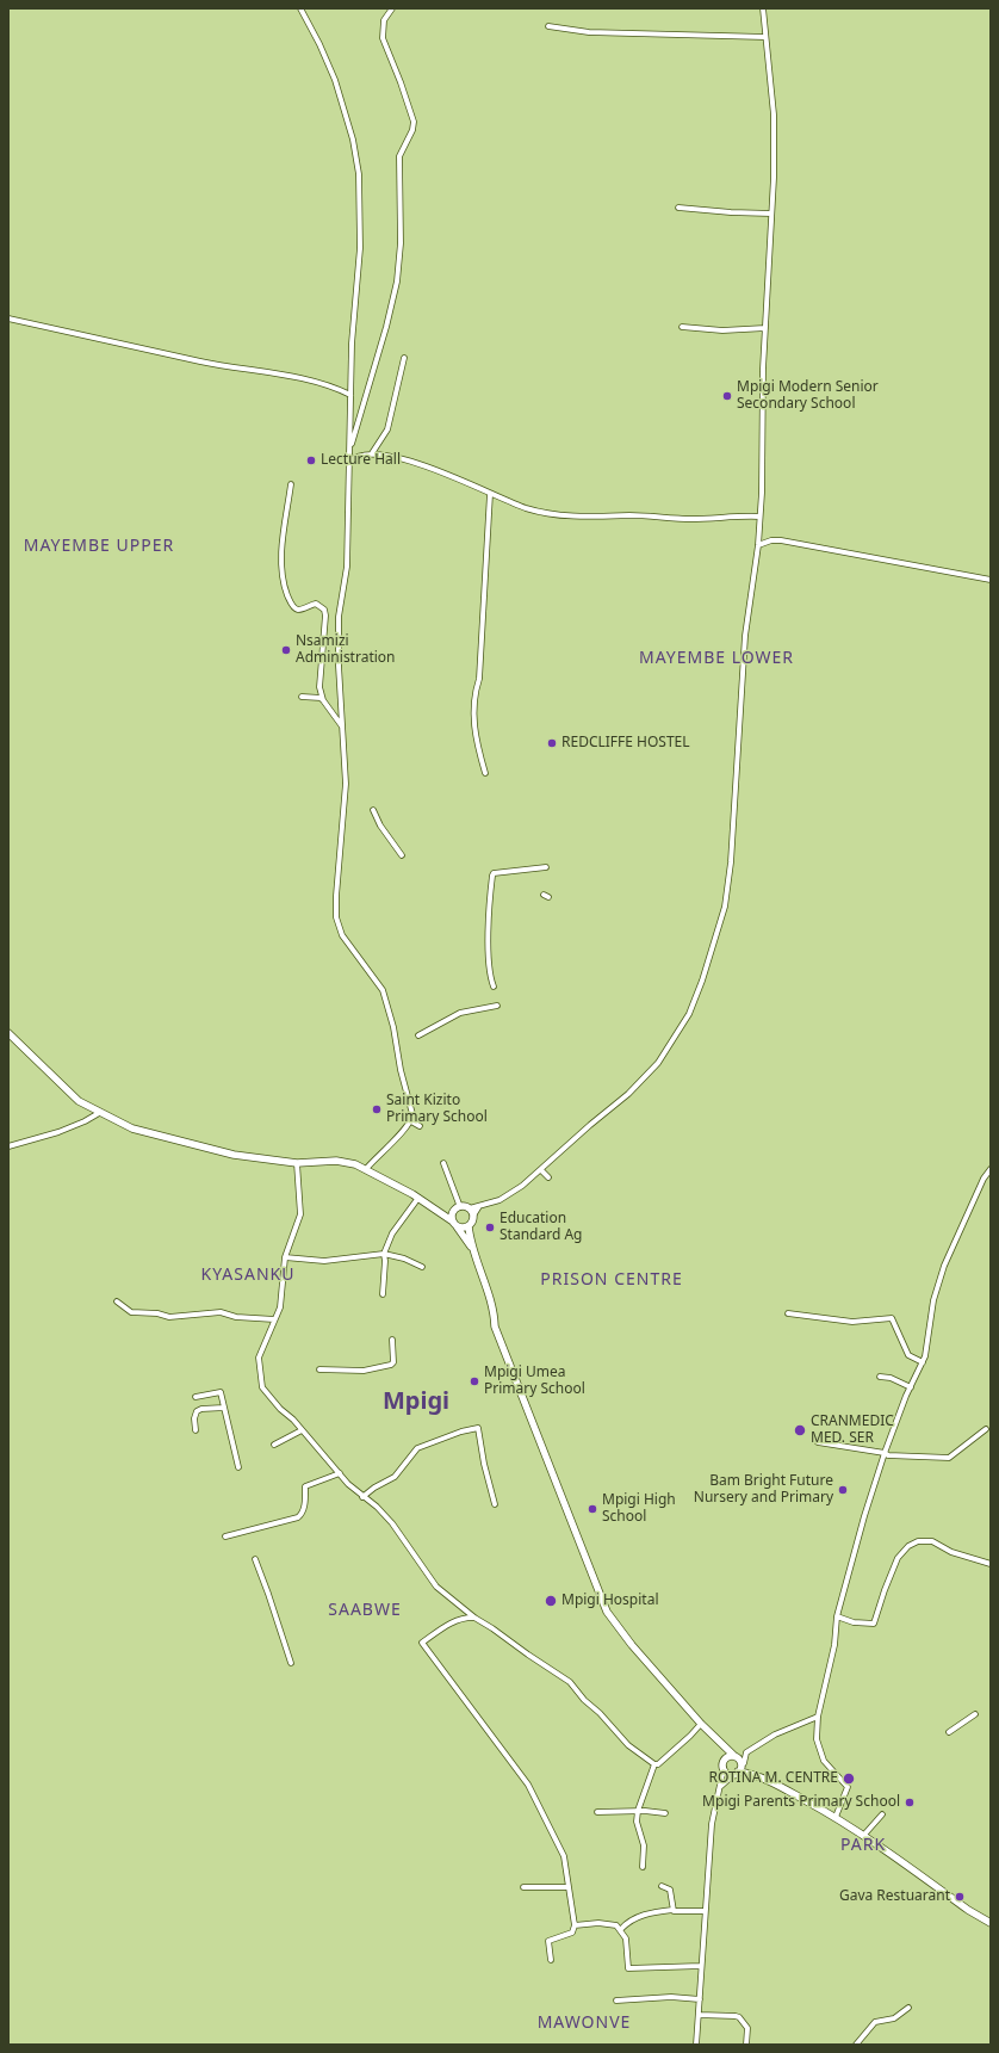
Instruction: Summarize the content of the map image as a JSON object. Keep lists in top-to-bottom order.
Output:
{
  "districts": [
    "MAYEMBE UPPER",
    "MAYEMBE LOWER",
    "KYASANKU",
    "PRISON CENTRE",
    "Mpigi",
    "SAABWE",
    "PARK",
    "MAWONVE"
  ],
  "places": [
    "Mpigi Modern Senior Secondary School",
    "Lecture Hall",
    "Nsamizi Administration",
    "REDCLIFFE HOSTEL",
    "Saint Kizito Primary School",
    "Education Standard Ag",
    "Mpigi Umea Primary School",
    "CRANMEDIC MED. SER",
    "Bam Bright Future Nursery and Primary",
    "Mpigi High School",
    "Mpigi Hospital",
    "ROTINA M. CENTRE",
    "Mpigi Parents Primary School",
    "Gava Restuarant"
  ]
}
